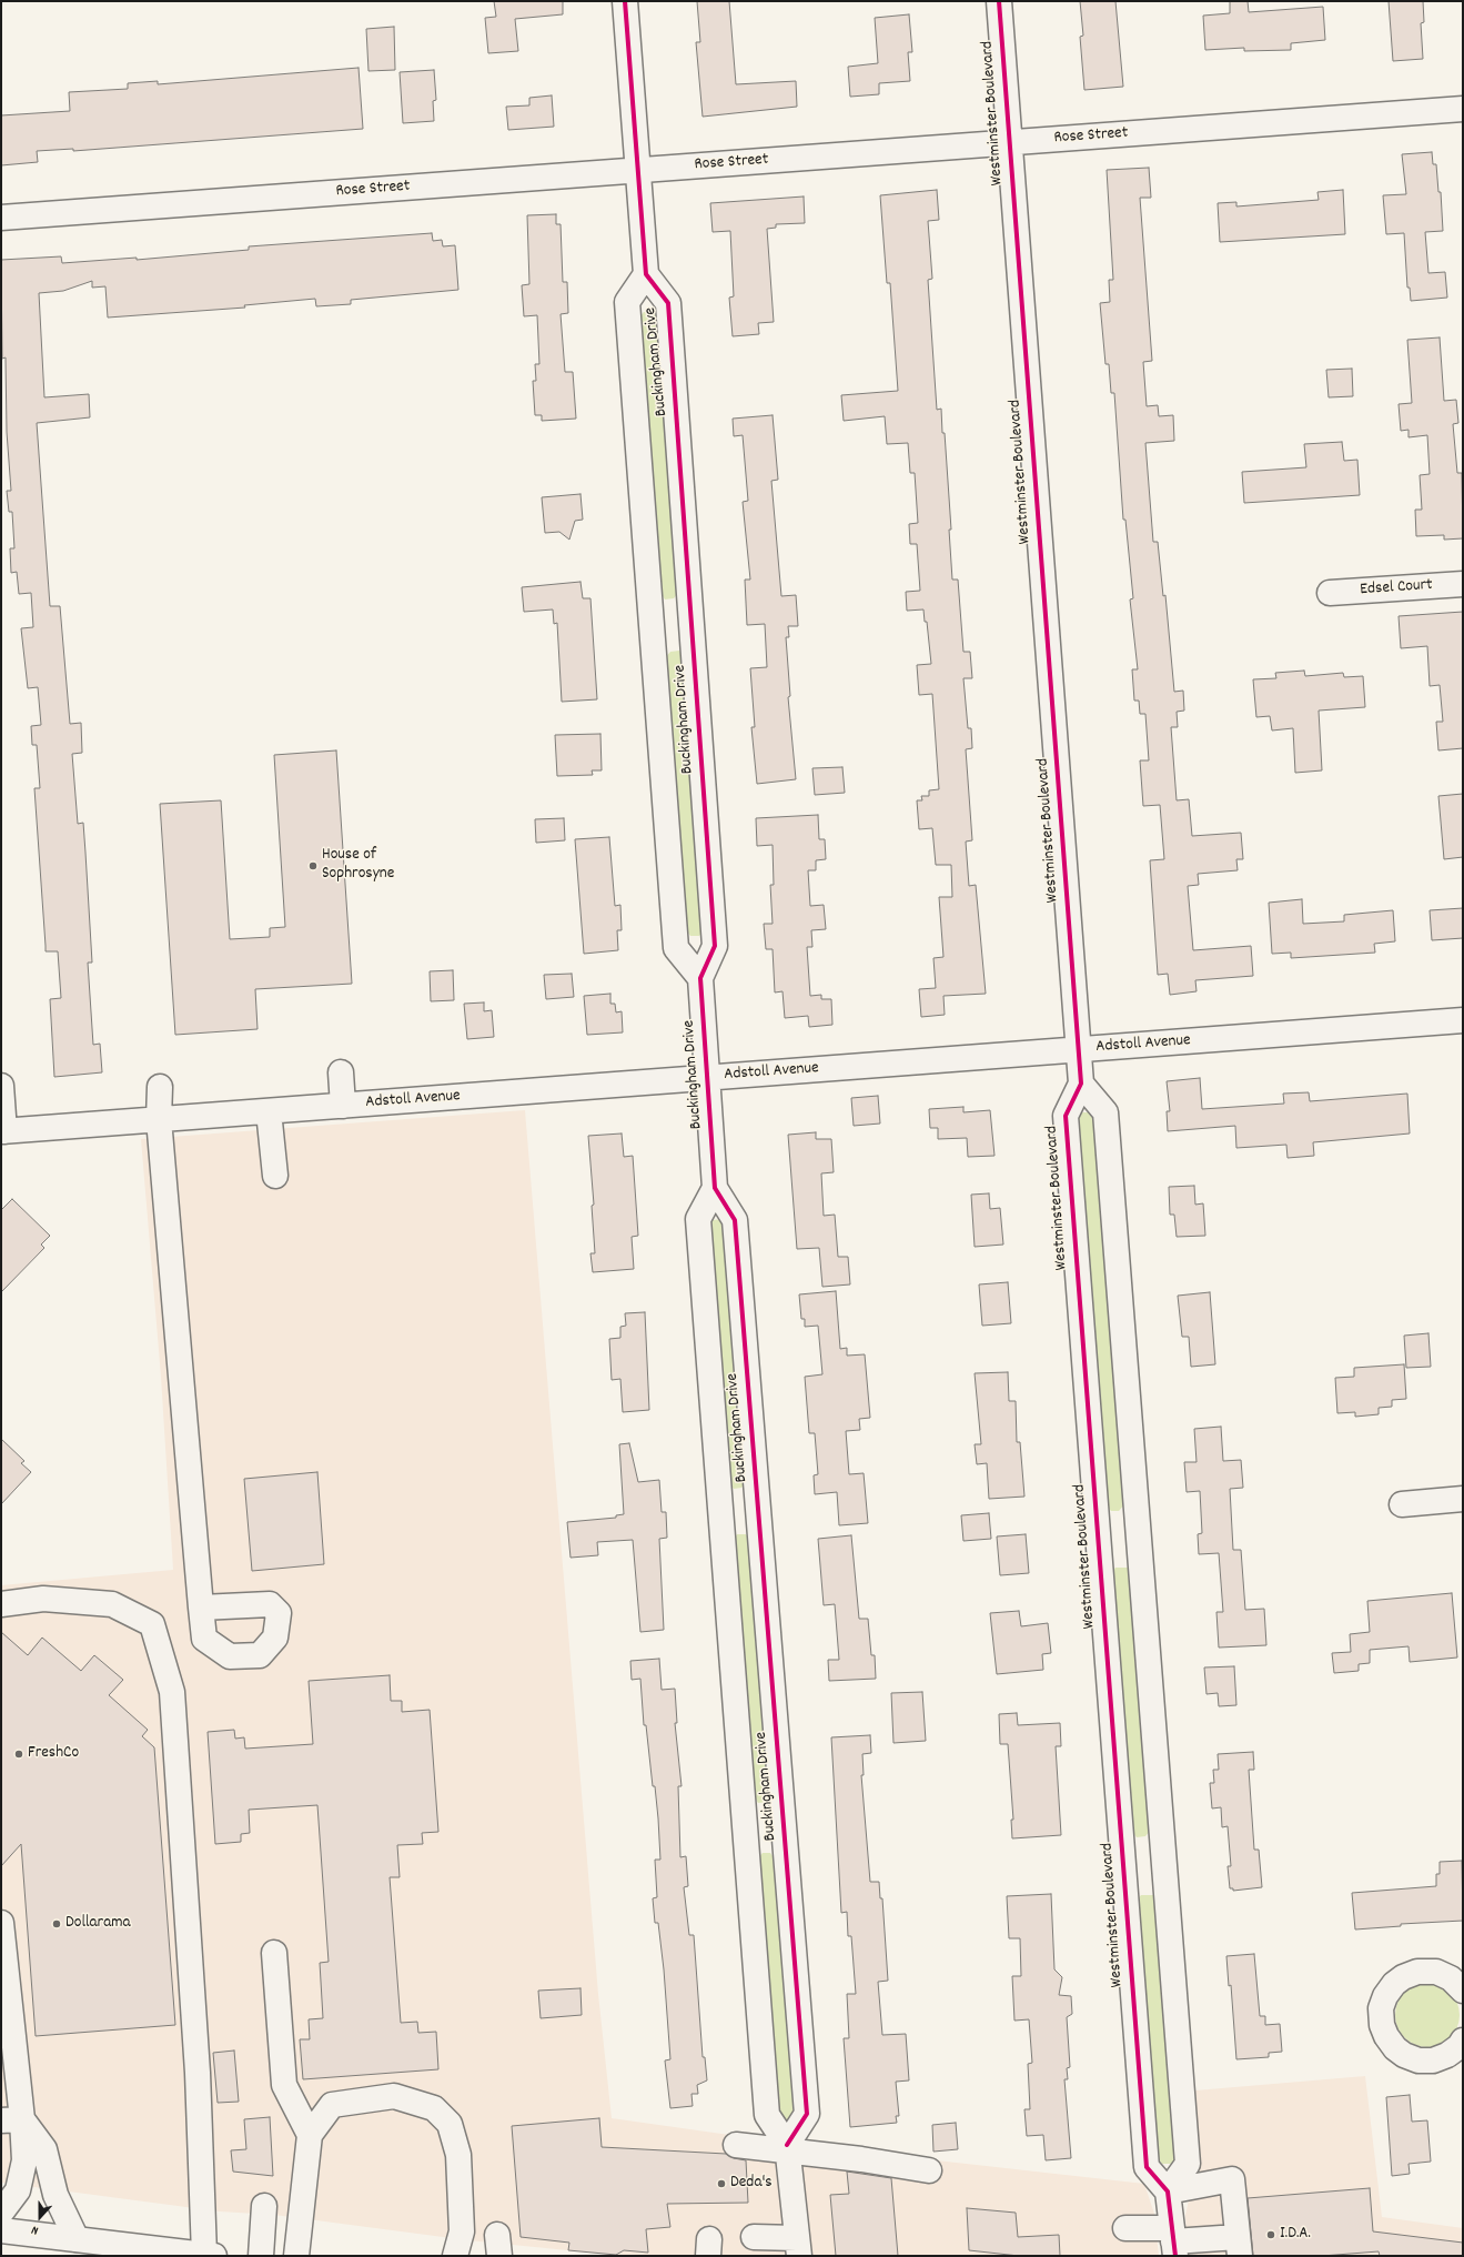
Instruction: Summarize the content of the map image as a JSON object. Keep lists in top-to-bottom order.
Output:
{
  "streets": {
    "street": [
      "Westminster Boulevard",
      "Rose Street",
      "Buckingham Drive",
      "Edsel Court",
      "Adstoll Avenue"
    ]
  },
  "crossings": [
    ["Westminster Boulevard", "Rose Street"],
    ["Westminster Boulevard", "Adstoll Avenue"],
    ["Buckingham Drive", "Adstoll Avenue"]
  ],
  "places": [
    "House of Sophrosyne",
    "FreshCo",
    "Dollarama",
    "Deda's",
    "I.D.A."
  ],
  "north": "bottom"
}
